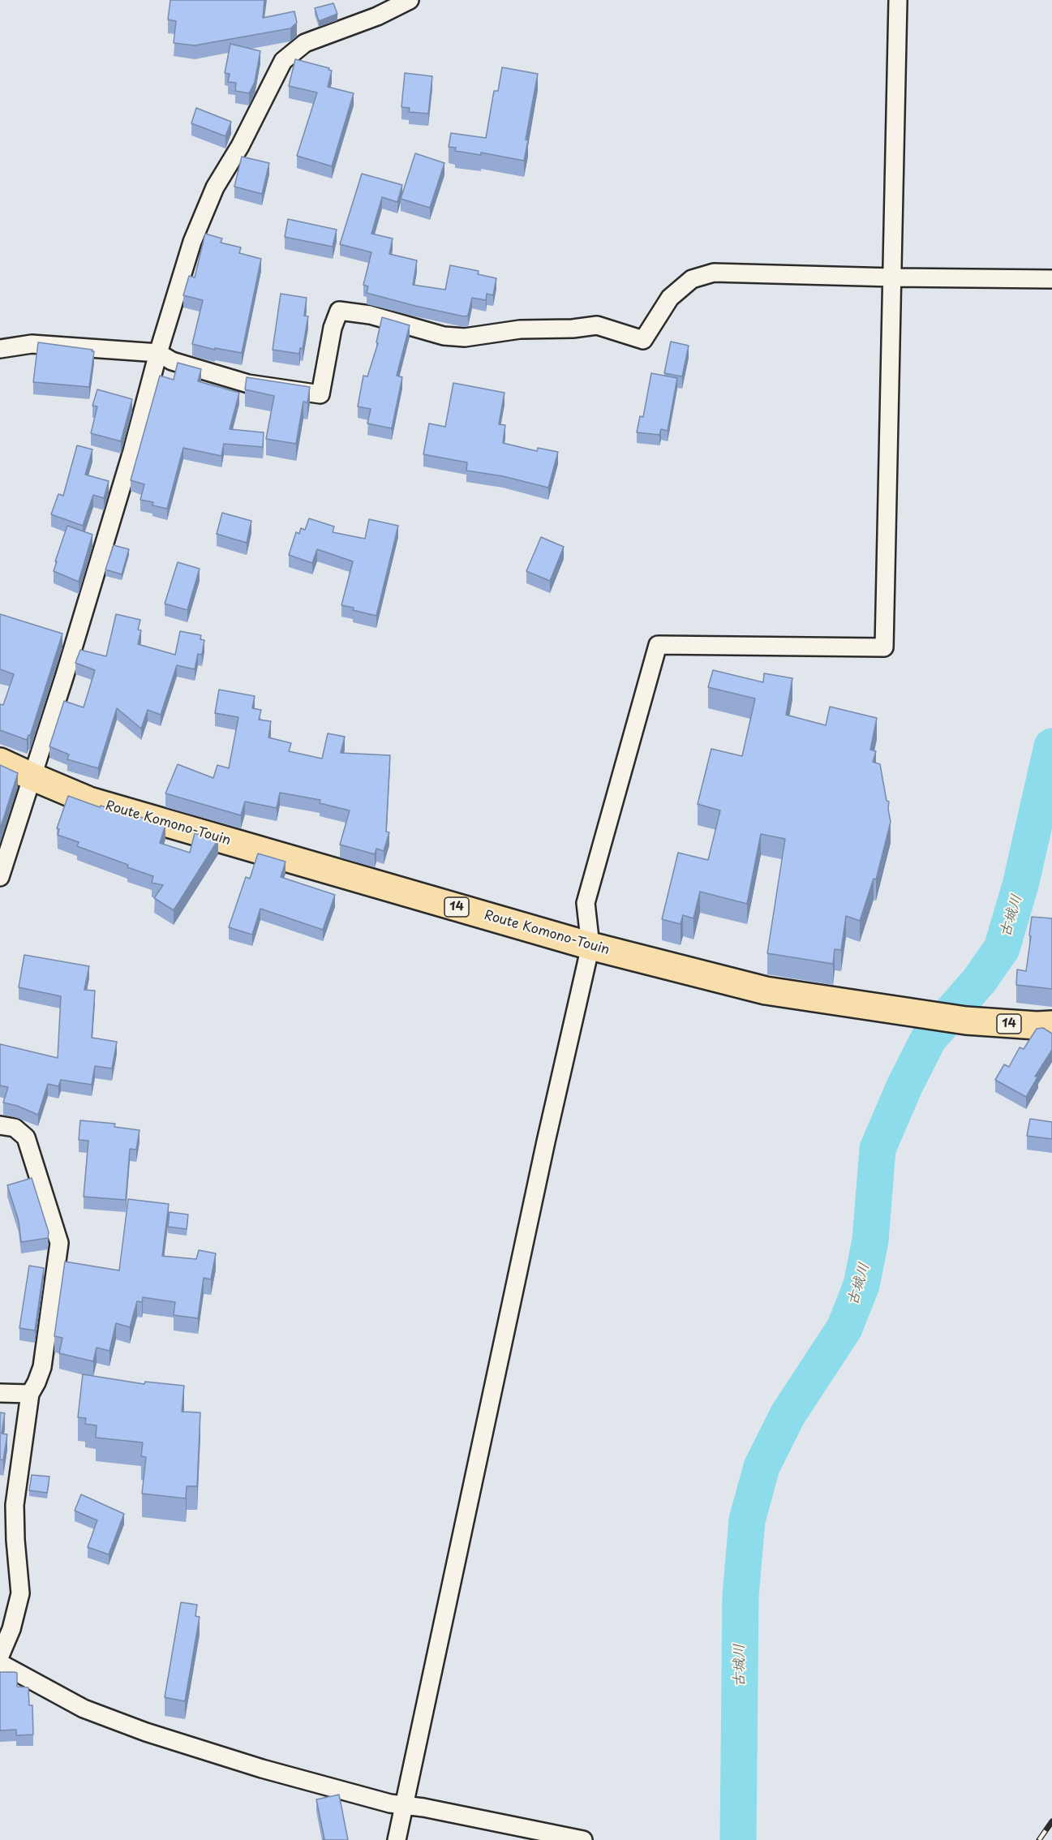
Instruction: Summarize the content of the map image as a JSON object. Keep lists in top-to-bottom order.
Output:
{
  "streets": {
    "main road": ["Route Komono-Touin", "14"]
  },
  "water": ["古城川"]
}
